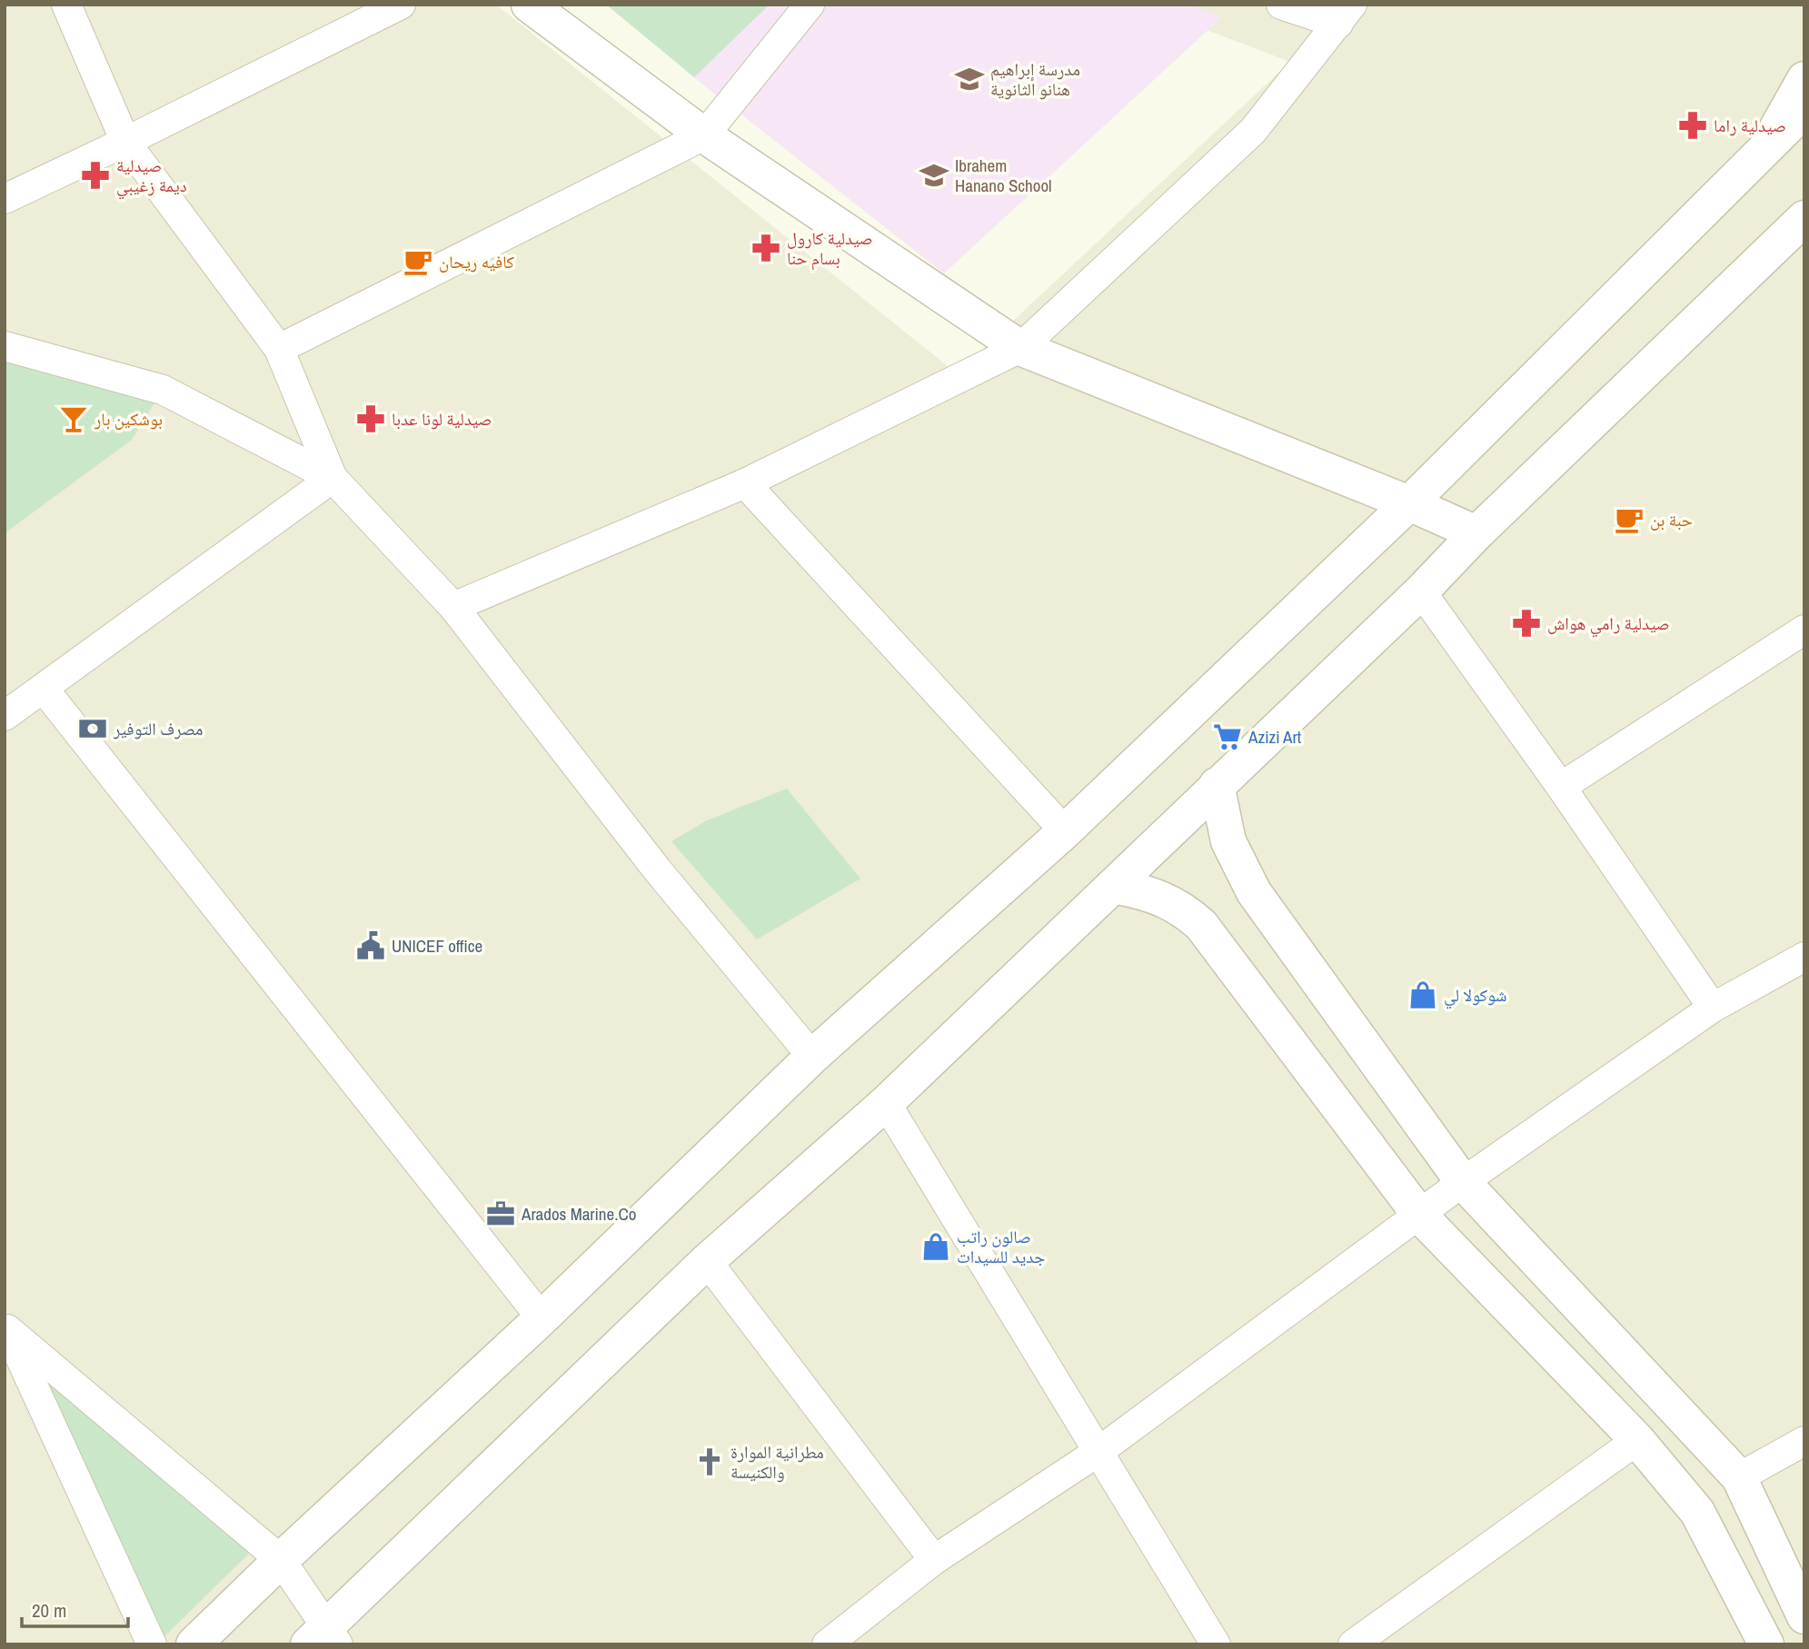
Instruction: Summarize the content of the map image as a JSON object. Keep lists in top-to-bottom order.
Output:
{
  "places": {
    "school or university": ["مدرسة إبراهيم هنانو الثانوية", "Ibrahem Hanano School"],
    "pharmacy": [
      "صيدلية راما",
      "صيدلية ديمة زغيبي",
      "صيدلية كارول بسام حنا",
      "صيدلية لونا عدبا",
      "صيدلية رامي هواش"
    ],
    "cafe": ["كافيه ريحان", "حبة بن"],
    "bar": ["بوشكين بار"],
    "bank": ["مصرف التوفير"],
    "supermarket": ["Azizi Art"],
    "public building": ["UNICEF office"],
    "shop": ["شوكولا لي", "صالون راتب جديد للسيدات"],
    "office": ["Arados Marine.Co"],
    "church": ["مطرانية الموارة والكنيسة"]
  },
  "scale_bar": "20 m"
}
